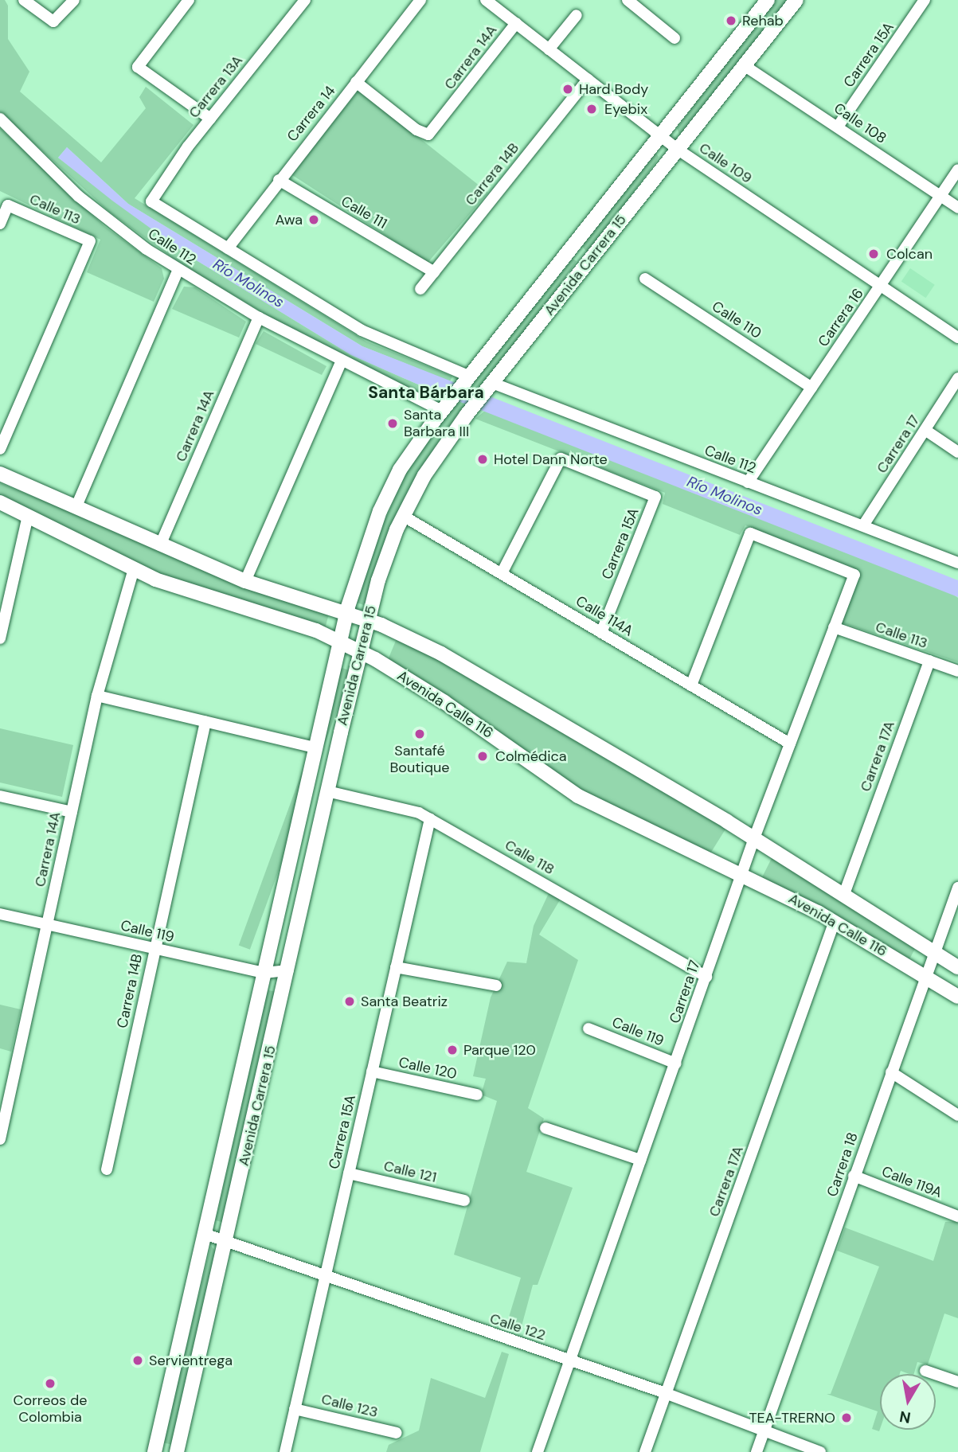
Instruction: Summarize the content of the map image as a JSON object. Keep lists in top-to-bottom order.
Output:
{
  "streets": {
    "main road": ["Avenida Carrera 15", "Avenida Calle 116"],
    "street": [
      "Carrera 15A",
      "Carrera 14A",
      "Carrera 13A",
      "Carrera 14",
      "Calle 108",
      "Calle 109",
      "Carrera 14B",
      "Calle 113",
      "Calle 111",
      "Calle 112",
      "Carrera 16",
      "Calle 110",
      "Carrera 17",
      "Calle 114A",
      "Carrera 17A",
      "Calle 118",
      "Calle 119",
      "Calle 120",
      "Carrera 18",
      "Calle 121",
      "Calle 119A",
      "Calle 122",
      "Calle 123"
    ]
  },
  "crossings": [
    ["Carrera 15A", "Calle 108"],
    ["Carrera 15A", "Calle 114A"],
    ["Carrera 15A", "Calle 118"],
    ["Carrera 15A", "Calle 120"],
    ["Carrera 15A", "Calle 121"],
    ["Carrera 15A", "Calle 122"],
    ["Carrera 15A", "Calle 123"],
    ["Carrera 14A", "Carrera 14"],
    ["Carrera 14A", "Calle 109"],
    ["Carrera 14A", "Calle 112"],
    ["Carrera 14A", "Avenida Calle 116"],
    ["Carrera 14A", "Calle 119"],
    ["Carrera 13A", "Calle 112"],
    ["Carrera 14", "Calle 111"],
    ["Carrera 14", "Calle 112"],
    ["Calle 108", "Avenida Carrera 15"],
    ["Calle 108", "Carrera 16"],
    ["Calle 109", "Carrera 14B"],
    ["Calle 109", "Avenida Carrera 15"],
    ["Calle 109", "Carrera 16"],
    ["Carrera 14B", "Calle 111"],
    ["Carrera 14B", "Calle 119"],
    ["Calle 113", "Carrera 17"],
    ["Calle 113", "Carrera 17A"],
    ["Calle 112", "Avenida Carrera 15"],
    ["Calle 112", "Carrera 16"],
    ["Calle 112", "Carrera 17"],
    ["Avenida Carrera 15", "Calle 114A"],
    ["Avenida Carrera 15", "Avenida Calle 116"],
    ["Avenida Carrera 15", "Calle 118"],
    ["Avenida Carrera 15", "Calle 119"],
    ["Avenida Carrera 15", "Calle 122"],
    ["Carrera 16", "Calle 110"],
    ["Carrera 17", "Calle 114A"],
    ["Carrera 17", "Avenida Calle 116"],
    ["Carrera 17", "Calle 118"],
    ["Carrera 17", "Calle 119"],
    ["Carrera 17", "Calle 122"],
    ["Avenida Calle 116", "Carrera 17A"],
    ["Avenida Calle 116", "Carrera 18"],
    ["Carrera 17A", "Calle 122"],
    ["Carrera 18", "Calle 119A"],
    ["Carrera 18", "Calle 122"]
  ],
  "districts": ["Santa Bárbara"],
  "water": ["Río Molinos"],
  "places": [
    "Rehab",
    "Hard Body",
    "Eyebix",
    "Awa",
    "Colcan",
    "Santa Barbara III",
    "Hotel Dann Norte",
    "Santafé Boutique",
    "Colmédica",
    "Santa Beatriz",
    "Parque 120",
    "Servientrega",
    "Correos de Colombia",
    "TEA-TRERNO"
  ],
  "north": "bottom"
}
